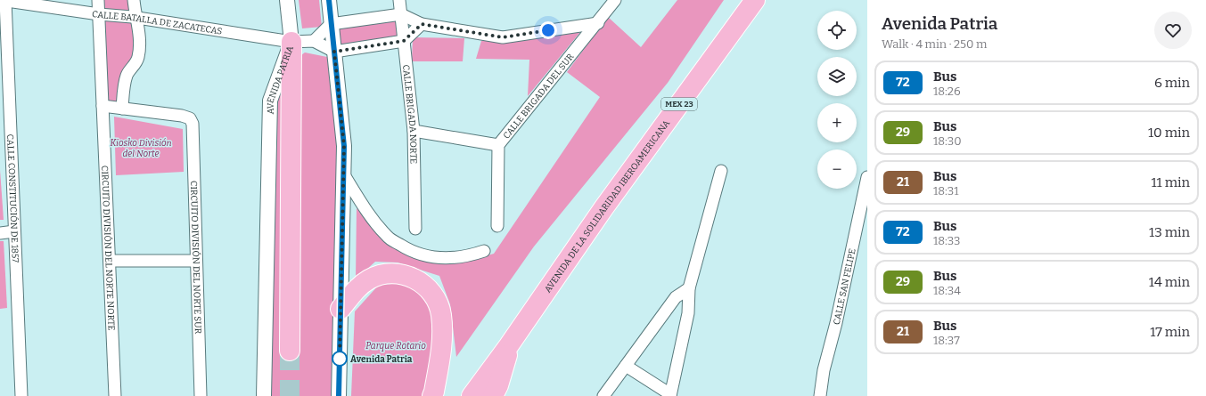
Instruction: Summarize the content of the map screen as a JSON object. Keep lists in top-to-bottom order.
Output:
{
  "streets": {
    "highway": ["MEX 23", "AVENIDA DE LA SOLIDARIDAD IBEROAMERICANA"],
    "street": [
      "CALLE BATALLA DE ZACATECAS",
      "AVENIDA PATRIA",
      "CALLE BRIGADA DEL SUR",
      "CALLE BRIGADA NORTE",
      "CALLE CONSTITUCIÓN DE 1857",
      "CIRCUITO DIVISIÓN DEL NORTE NORTE",
      "CIRCUITO DIVISIÓN DEL NORTE SUR",
      "CALLE SAN FELIPE"
    ]
  },
  "crossings": [
    ["CALLE BATALLA DE ZACATECAS", "AVENIDA PATRIA"],
    ["CALLE BATALLA DE ZACATECAS", "CALLE CONSTITUCIÓN DE 1857"],
    ["CALLE BATALLA DE ZACATECAS", "CIRCUITO DIVISIÓN DEL NORTE NORTE"]
  ],
  "parks": ["Kiosko División del Norte", "Parque Rotario"],
  "places": ["Avenida Patria"],
  "lines": ["bus line 72"],
  "page": {
    "heading": ["Avenida Patria", "Walk · 4 min · 250 m"],
    "map_buttons": ["+", "−"],
    "list": [
      {
        "mark": "72",
        "name": "Bus",
        "note": "18:26",
        "value": "6 min"
      },
      {
        "mark": "29",
        "name": "Bus",
        "note": "18:30",
        "value": "10 min"
      },
      {
        "mark": "21",
        "name": "Bus",
        "note": "18:31",
        "value": "11 min"
      },
      {
        "mark": "72",
        "name": "Bus",
        "note": "18:33",
        "value": "13 min"
      },
      {
        "mark": "29",
        "name": "Bus",
        "note": "18:34",
        "value": "14 min"
      },
      {
        "mark": "21",
        "name": "Bus",
        "note": "18:37",
        "value": "17 min"
      }
    ]
  }
}
